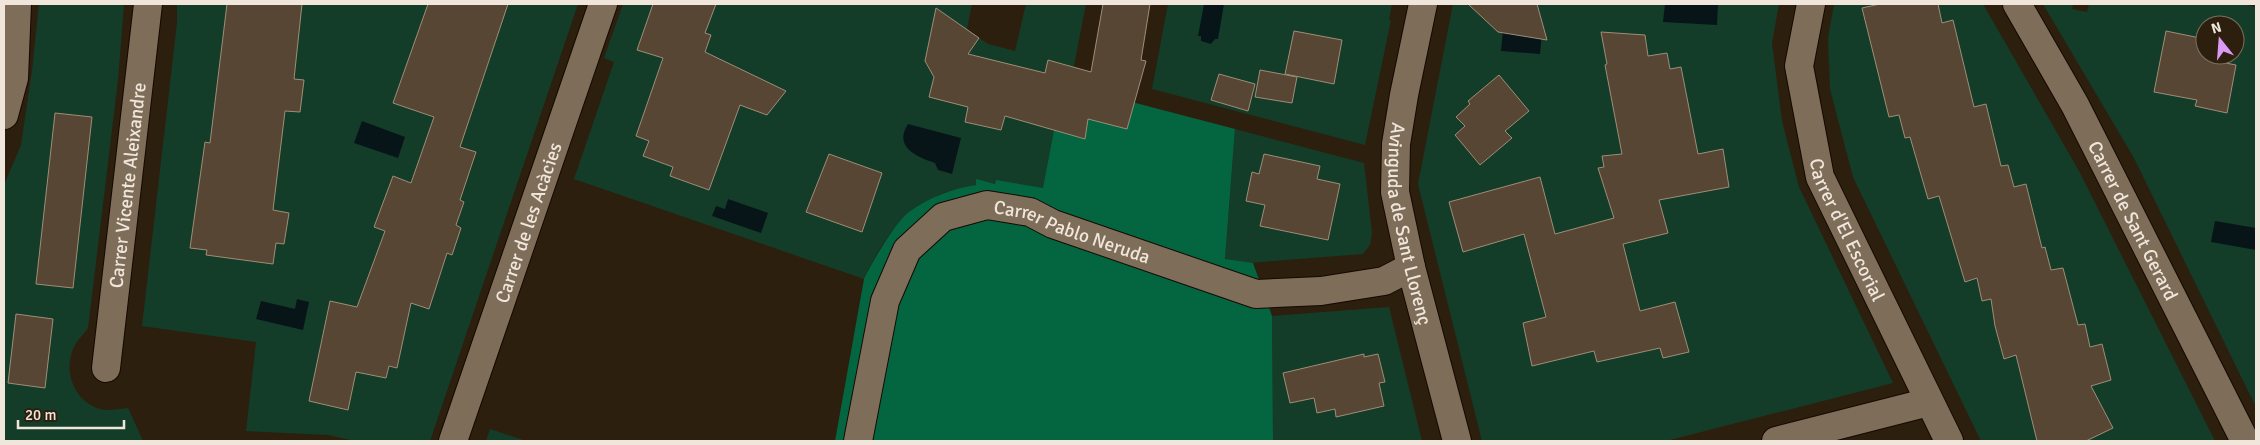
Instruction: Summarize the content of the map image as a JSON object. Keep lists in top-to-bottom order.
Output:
{
  "streets": {
    "street": [
      "Carrer Vicente Aleixandre",
      "Carrer de Sant Gerard",
      "Carrer de les Acàcies",
      "Avinguda de Sant Llorenç",
      "Carrer d'El Escorial",
      "Carrer Pablo Neruda"
    ]
  },
  "crossings": [
    ["Avinguda de Sant Llorenç", "Carrer Pablo Neruda"]
  ],
  "scale_bar": "20 m",
  "north": "top"
}
